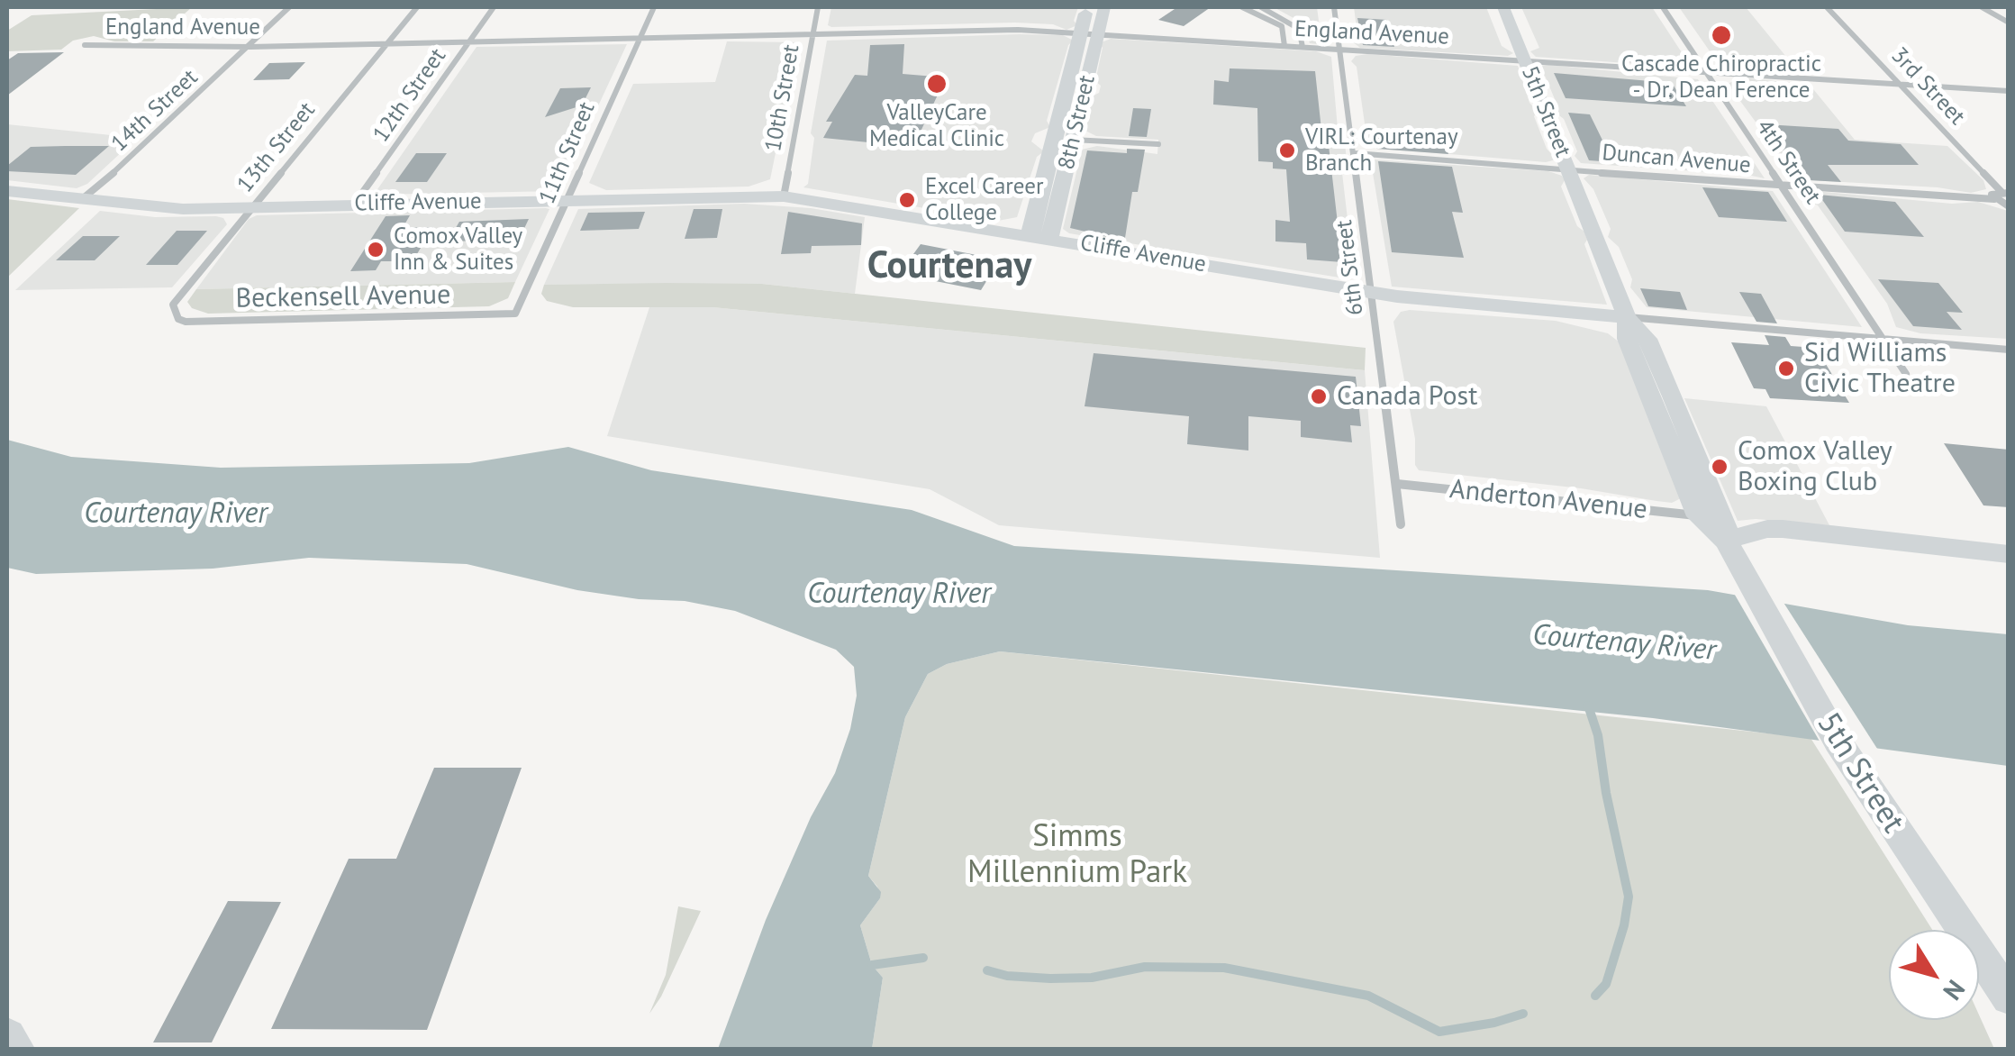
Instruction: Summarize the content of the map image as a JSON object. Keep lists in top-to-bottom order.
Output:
{
  "streets": {
    "main road": ["5th Street", "8th Street", "Cliffe Avenue"],
    "street": [
      "England Avenue",
      "3rd Street",
      "12th Street",
      "10th Street",
      "14th Street",
      "13th Street",
      "11th Street",
      "Duncan Avenue",
      "4th Street",
      "6th Street",
      "Beckensell Avenue",
      "Anderton Avenue"
    ]
  },
  "crossings": [
    ["England Avenue", "3rd Street"],
    ["England Avenue", "12th Street"],
    ["England Avenue", "10th Street"],
    ["England Avenue", "14th Street"],
    ["England Avenue", "5th Street"],
    ["England Avenue", "8th Street"],
    ["England Avenue", "13th Street"],
    ["England Avenue", "11th Street"],
    ["England Avenue", "4th Street"],
    ["England Avenue", "6th Street"],
    ["12th Street", "Cliffe Avenue"],
    ["10th Street", "Cliffe Avenue"],
    ["14th Street", "Cliffe Avenue"],
    ["5th Street", "Duncan Avenue"],
    ["5th Street", "Cliffe Avenue"],
    ["5th Street", "Anderton Avenue"],
    ["8th Street", "Cliffe Avenue"],
    ["13th Street", "Cliffe Avenue"],
    ["13th Street", "Beckensell Avenue"],
    ["11th Street", "Cliffe Avenue"],
    ["11th Street", "Beckensell Avenue"],
    ["Duncan Avenue", "4th Street"],
    ["Duncan Avenue", "6th Street"],
    ["Cliffe Avenue", "6th Street"],
    ["6th Street", "Anderton Avenue"]
  ],
  "districts": ["Courtenay"],
  "water": ["Courtenay River"],
  "parks": ["Simms Millennium Park"],
  "places": [
    "Cascade Chiropractic - Dr. Dean Ference",
    "ValleyCare Medical Clinic",
    "VIRL: Courtenay Branch",
    "Excel Career College",
    "Comox Valley Inn & Suites",
    "Sid Williams Civic Theatre",
    "Canada Post",
    "Comox Valley Boxing Club"
  ],
  "north": "bottom right"
}
